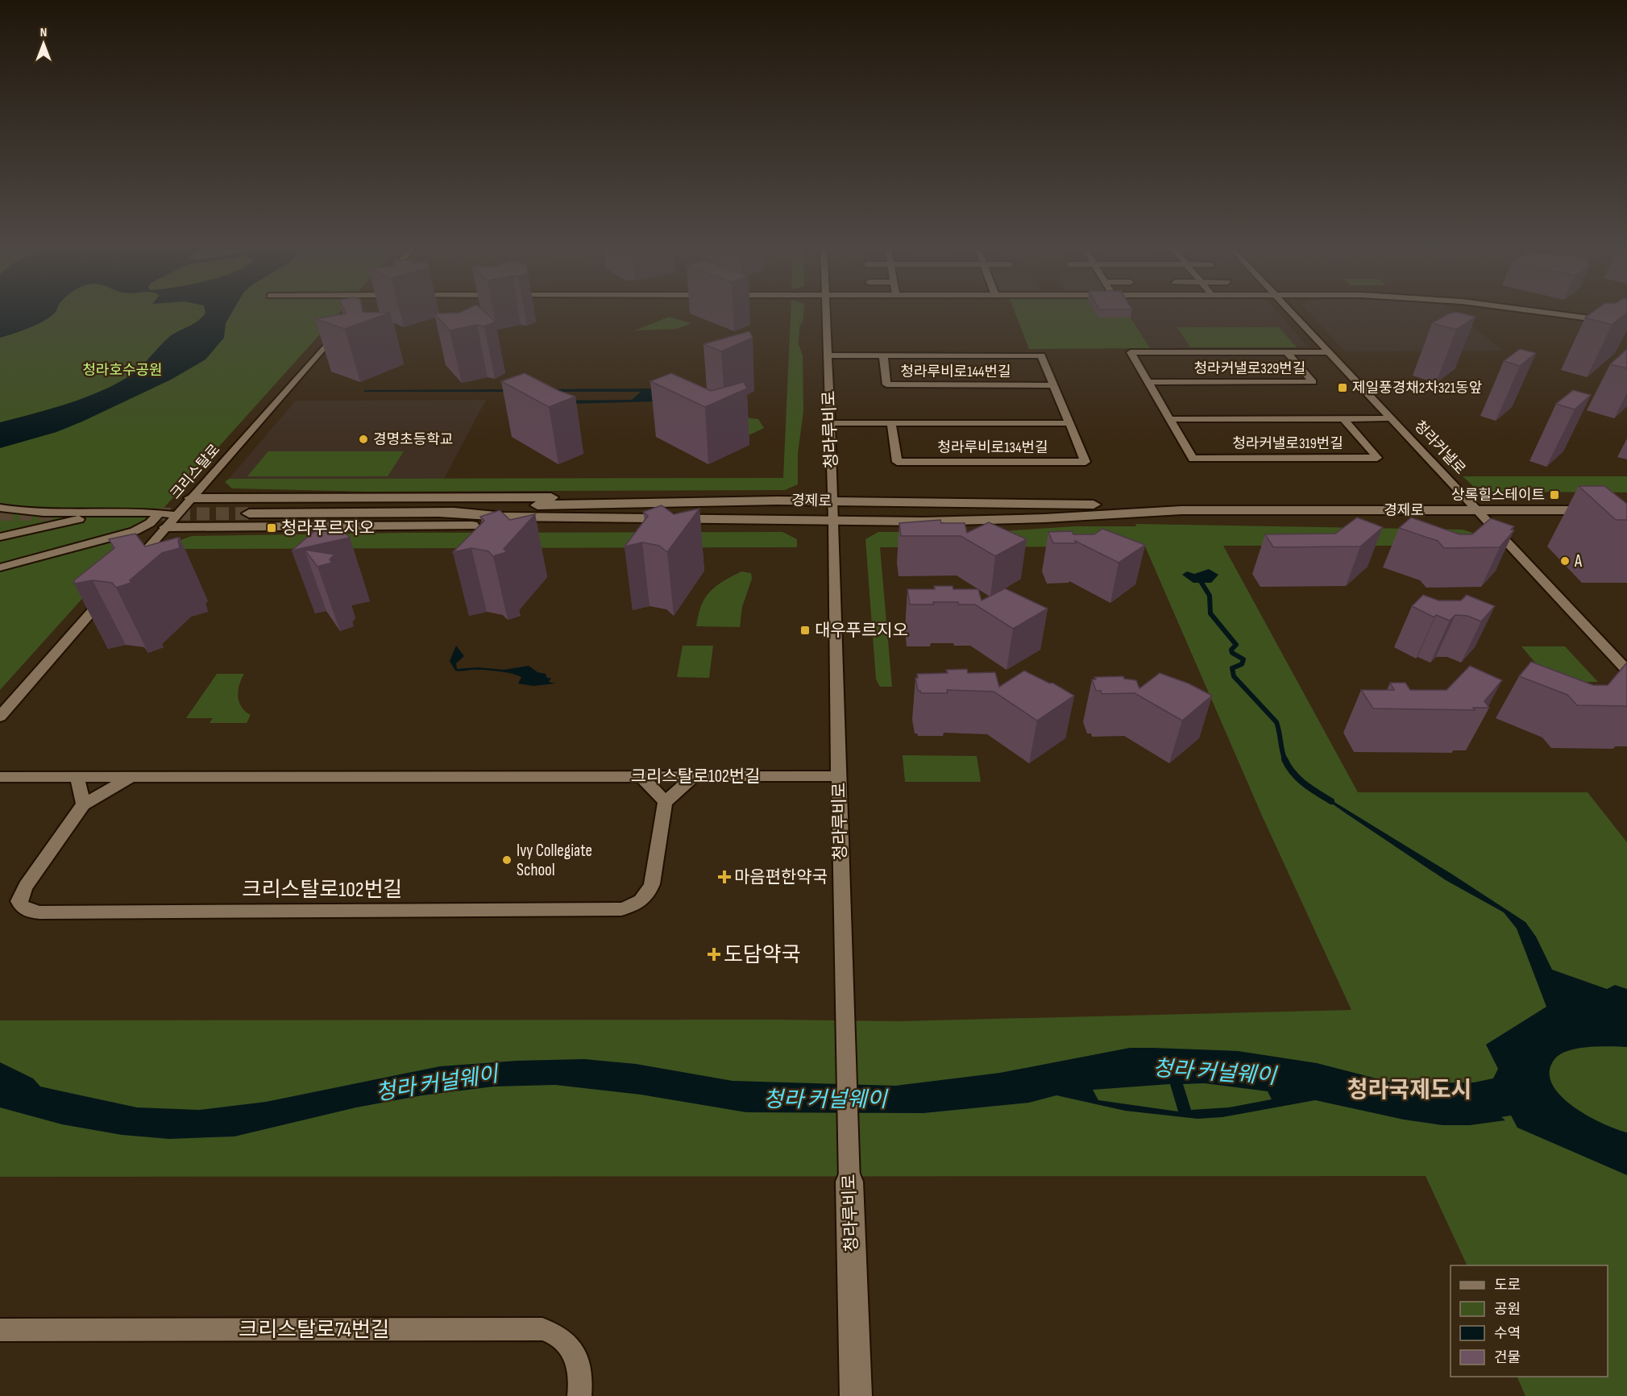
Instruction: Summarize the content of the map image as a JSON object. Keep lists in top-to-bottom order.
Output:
{
  "streets": {
    "main road": ["청라루비로", "경제로"],
    "street": [
      "청라커낼로329번길",
      "청라루비로144번길",
      "청라커낼로319번길",
      "청라루비로134번길",
      "청라커낼로",
      "크리스탈로",
      "크리스탈로102번길",
      "크리스탈로74번길"
    ]
  },
  "crossings": [
    ["청라커낼로329번길", "청라커낼로319번길"],
    ["청라커낼로329번길", "청라커낼로"],
    ["청라루비로144번길", "청라루비로"],
    ["청라루비로144번길", "청라루비로134번길"],
    ["청라루비로", "청라루비로134번길"],
    ["청라루비로", "경제로"],
    ["청라루비로", "크리스탈로102번길"],
    ["청라커낼로319번길", "청라커낼로"],
    ["청라커낼로", "경제로"]
  ],
  "districts": ["청라국제도시"],
  "water": ["청라 커널웨이"],
  "parks": ["청라호수공원"],
  "places": {
    "transit": [
      "제일풍경채2차321동앞",
      "상록힐스테이트",
      "청라푸르지오",
      "대우푸르지오"
    ],
    "other": ["경명초등학교", "A", "Ivy Collegiate School"],
    "health": ["마음편한약국", "도담약국"]
  },
  "legend": [
    "도로",
    "공원",
    "수역",
    "건물"
  ],
  "north": "top"
}
